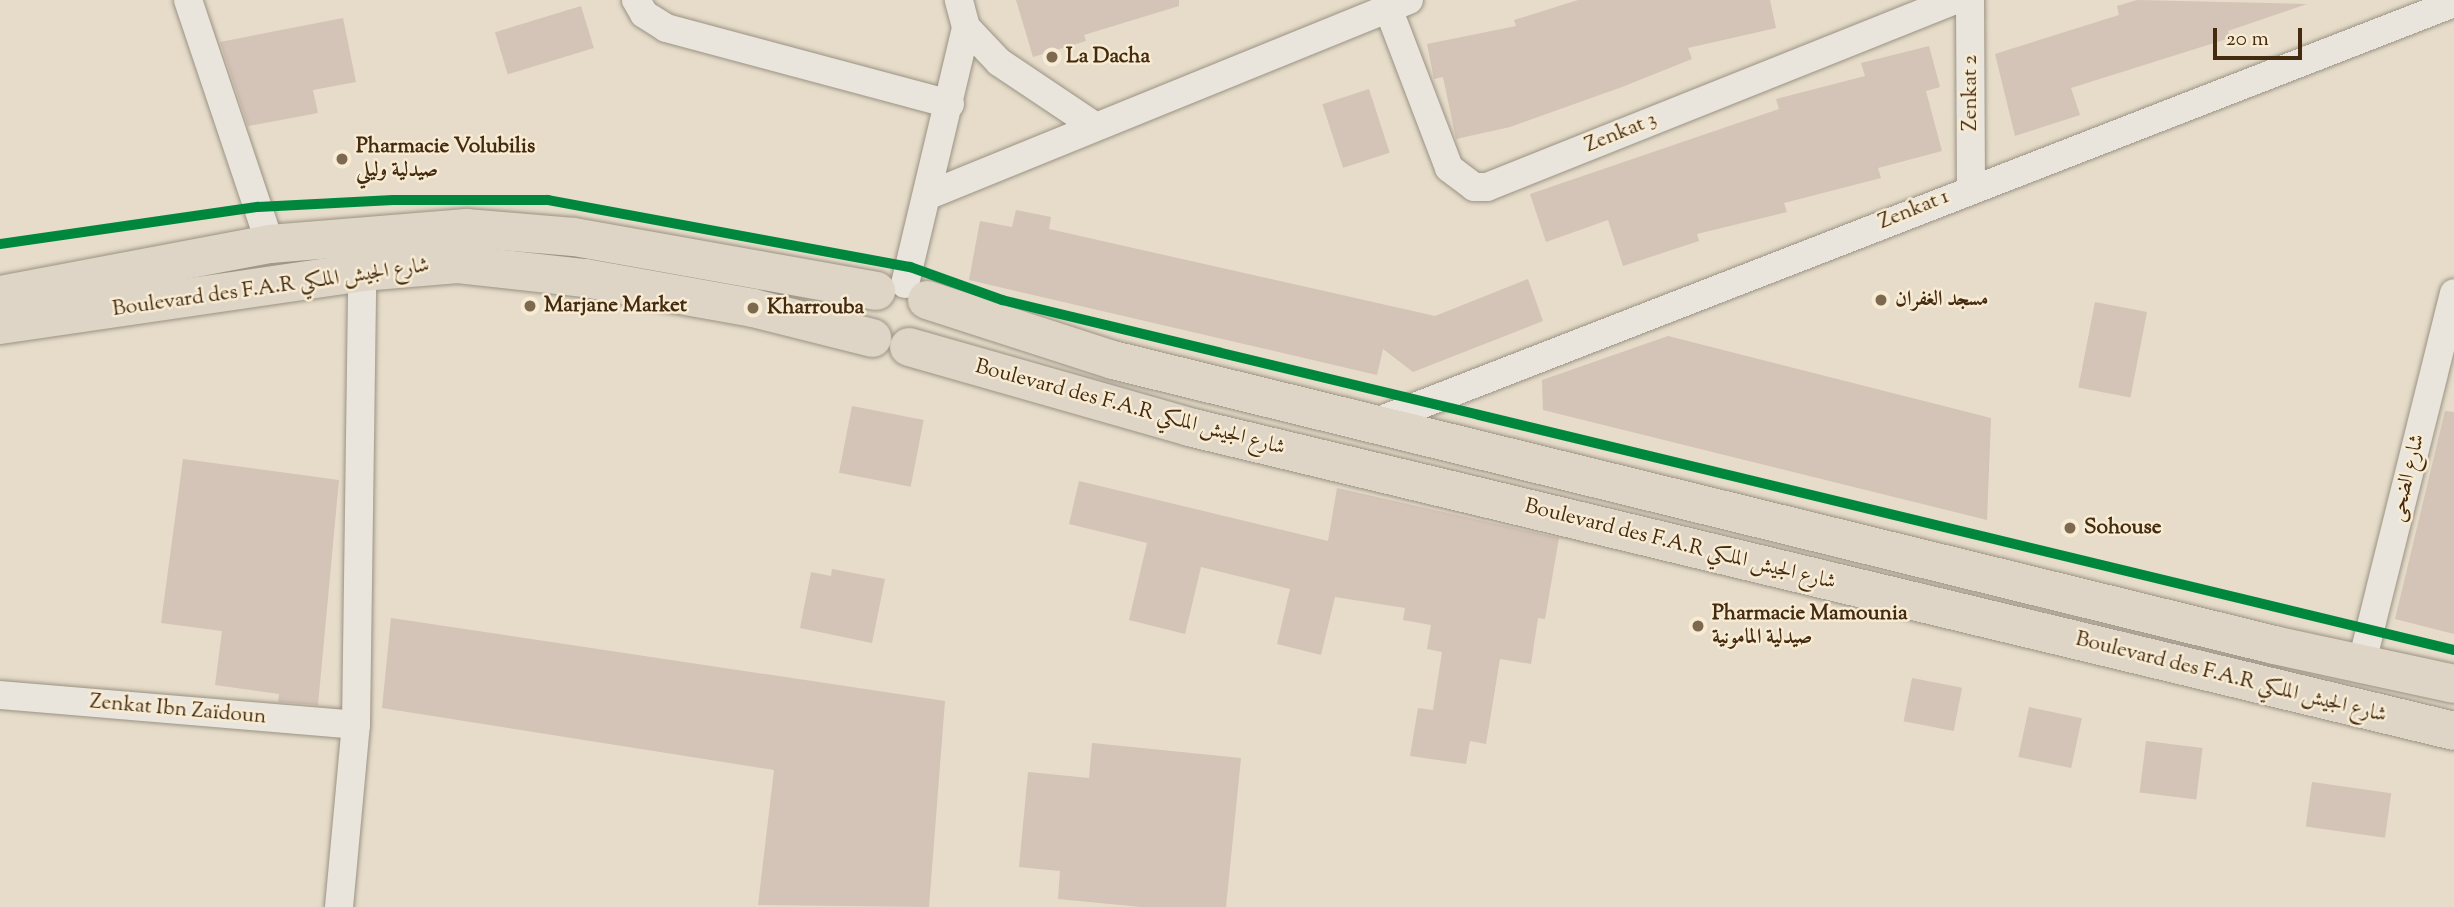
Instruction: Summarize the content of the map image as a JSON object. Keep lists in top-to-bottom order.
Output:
{
  "streets": {
    "main road": ["Boulevard des F.A.R شارع الجيش الملكي"],
    "street": [
      "Zenkat 2",
      "Zenkat 3",
      "Zenkat 1",
      "شارع الضحى",
      "Zenkat Ibn Zaïdoun"
    ]
  },
  "crossings": [
    ["Zenkat 2", "Zenkat 1"],
    ["Zenkat 1", "Boulevard des F.A.R شارع الجيش الملكي"],
    ["Boulevard des F.A.R شارع الجيش الملكي", "شارع الضحى"]
  ],
  "places": [
    "La Dacha",
    "Pharmacie Volubilis صيدلية وليلي",
    "مسجد الغفران",
    "Marjane Market",
    "Kharrouba",
    "Sohouse",
    "Pharmacie Mamounia صيدلية المامونية"
  ],
  "scale_bar": "20 m"
}
